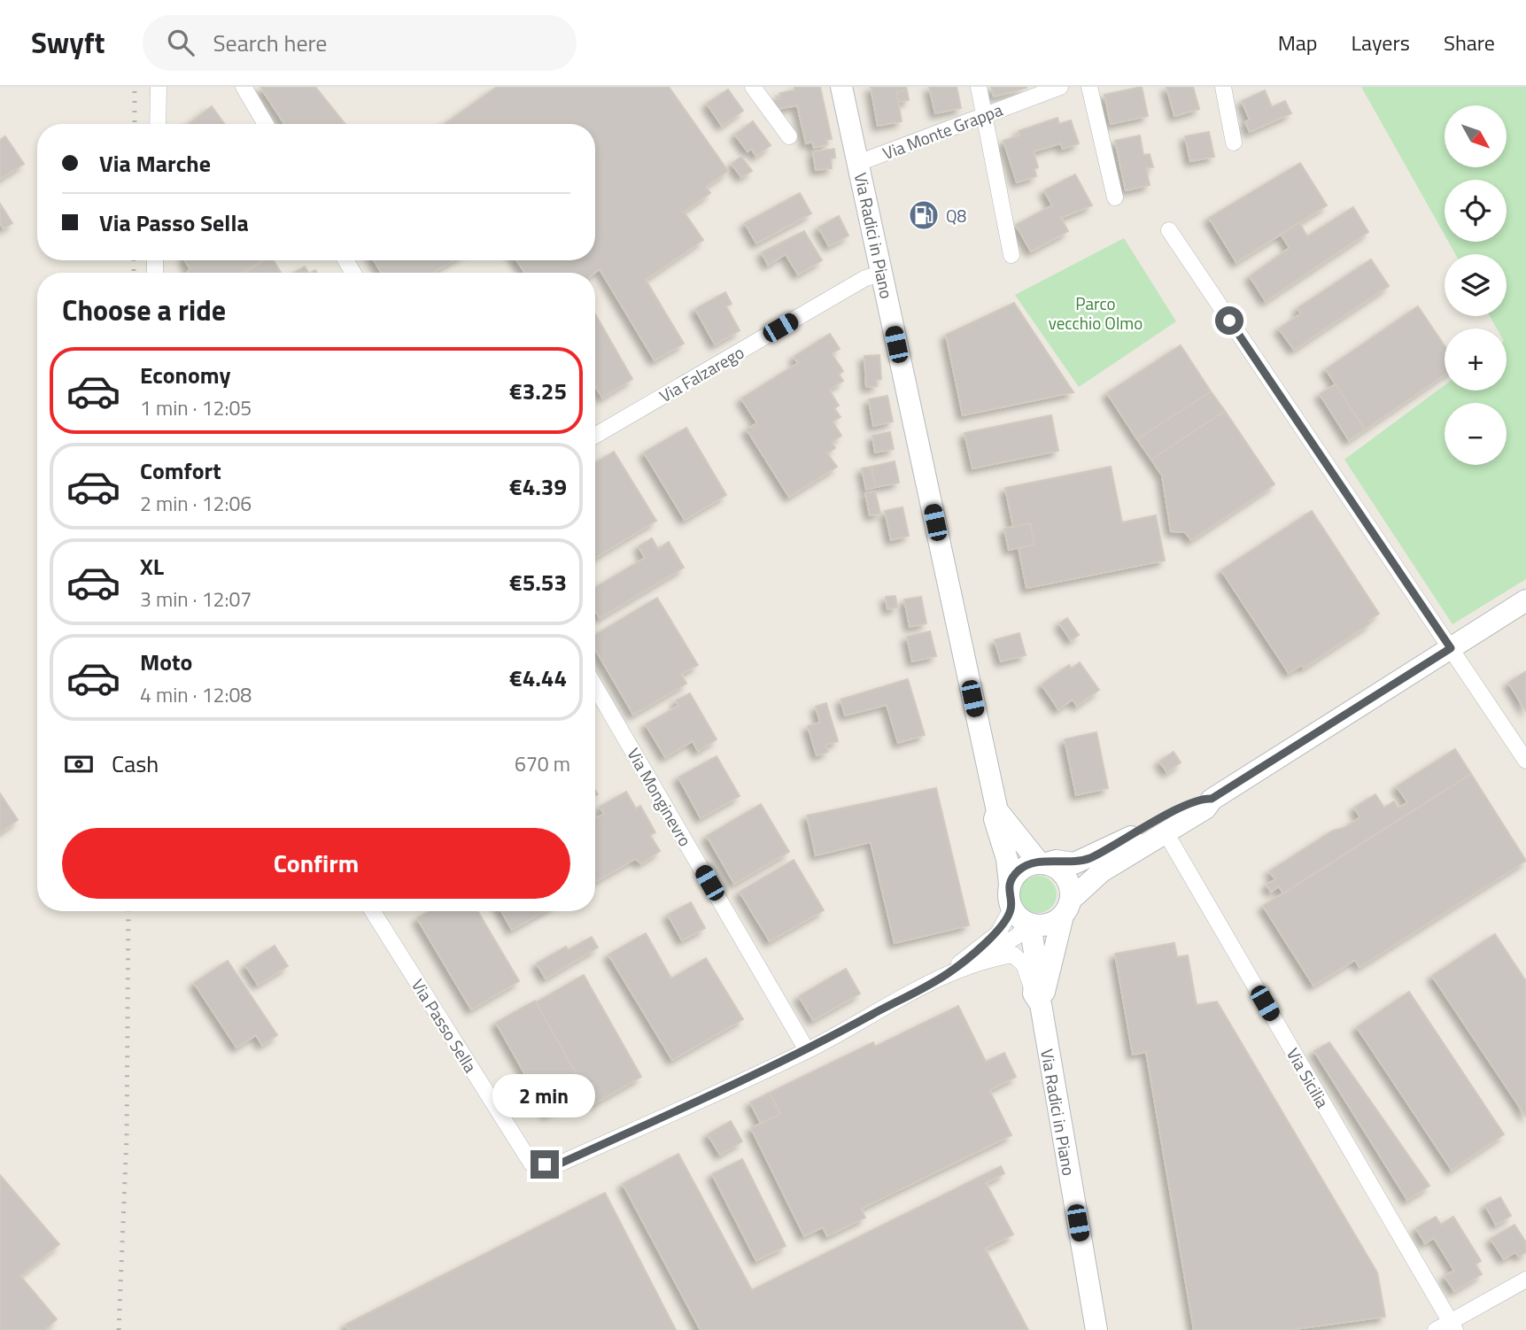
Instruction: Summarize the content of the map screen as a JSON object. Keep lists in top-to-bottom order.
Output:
{
  "streets": {
    "street": [
      "Via Monte Grappa",
      "Via Radici in Piano",
      "Via Falzarego",
      "Via Monginevro",
      "Via Passo Sella",
      "Via Sicilia"
    ]
  },
  "crossings": [
    ["Via Monte Grappa", "Via Radici in Piano"],
    ["Via Radici in Piano", "Via Falzarego"],
    ["Via Radici in Piano", "Via Passo Sella"],
    ["Via Monginevro", "Via Passo Sella"]
  ],
  "parks": ["Parco vecchio Olmo"],
  "places": {
    "fuel station": ["Q8"]
  },
  "north": "bottom right",
  "page": {
    "header": "Swyft",
    "search": "Search here",
    "nav": ["Map", "Layers", "Share"],
    "map_buttons": ["+", "−"],
    "banner": ["Via Marche", "Via Passo Sella"],
    "heading": "Choose a ride",
    "list": [
      {
        "name": "Economy",
        "note": "1 min · 12:05",
        "value": "€3.25"
      },
      {
        "name": "Comfort",
        "note": "2 min · 12:06",
        "value": "€4.39"
      },
      {
        "name": "XL",
        "note": "3 min · 12:07",
        "value": "€5.53"
      },
      {
        "name": "Moto",
        "note": "4 min · 12:08",
        "value": "€4.44"
      }
    ],
    "pay": ["Cash", "670 m"],
    "buttons": "Confirm",
    "bubble": "2 min"
  }
}
